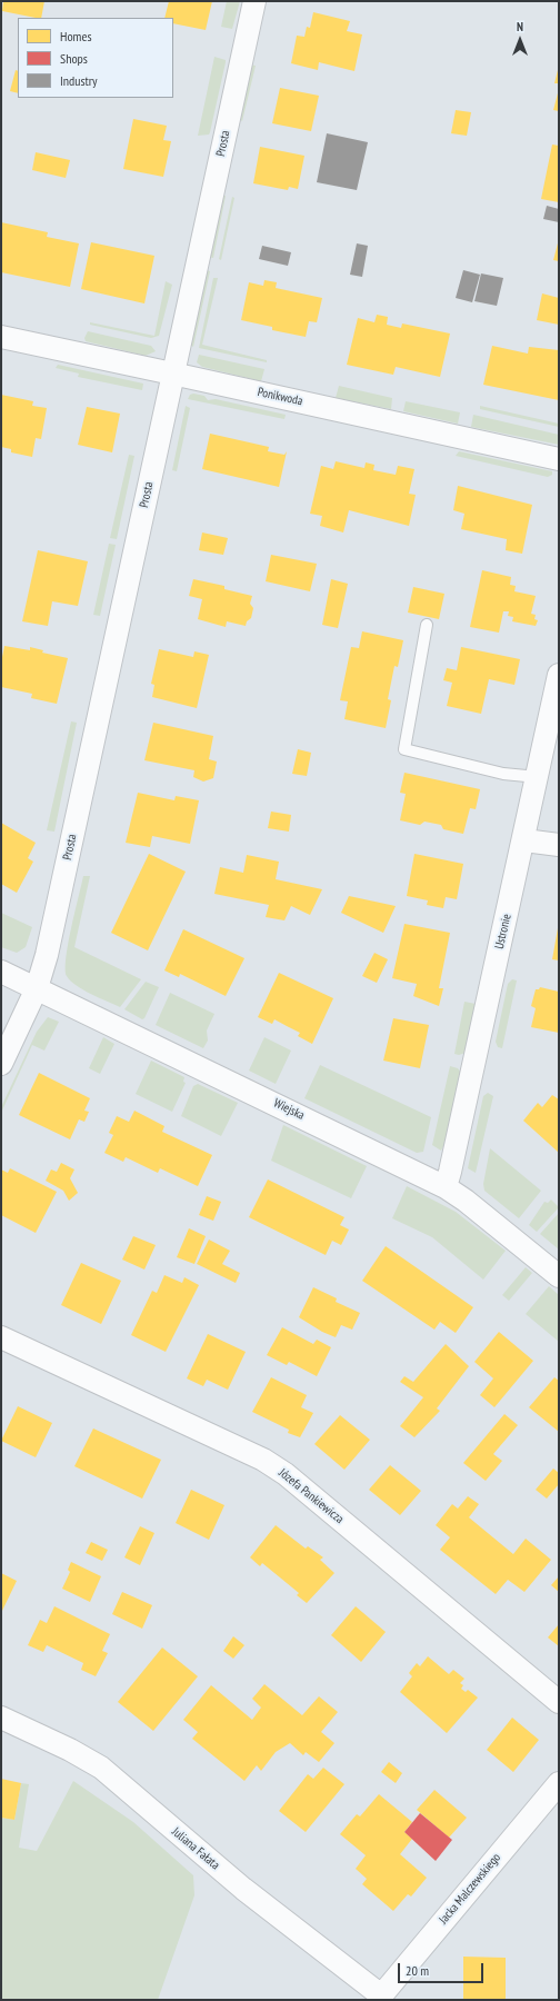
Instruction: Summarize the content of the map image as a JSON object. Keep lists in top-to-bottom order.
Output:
{
  "streets": {
    "street": [
      "Prosta",
      "Ponikwoda",
      "Ustronie",
      "Wiejska",
      "Józefa Pankiewicza",
      "Juliana Fałata",
      "Jacka Malczewskiego"
    ]
  },
  "crossings": [
    ["Prosta", "Ponikwoda"],
    ["Prosta", "Wiejska"],
    ["Ustronie", "Wiejska"],
    ["Juliana Fałata", "Jacka Malczewskiego"]
  ],
  "legend": ["Homes", "Shops", "Industry"],
  "scale_bar": "20 m",
  "north": "top"
}
